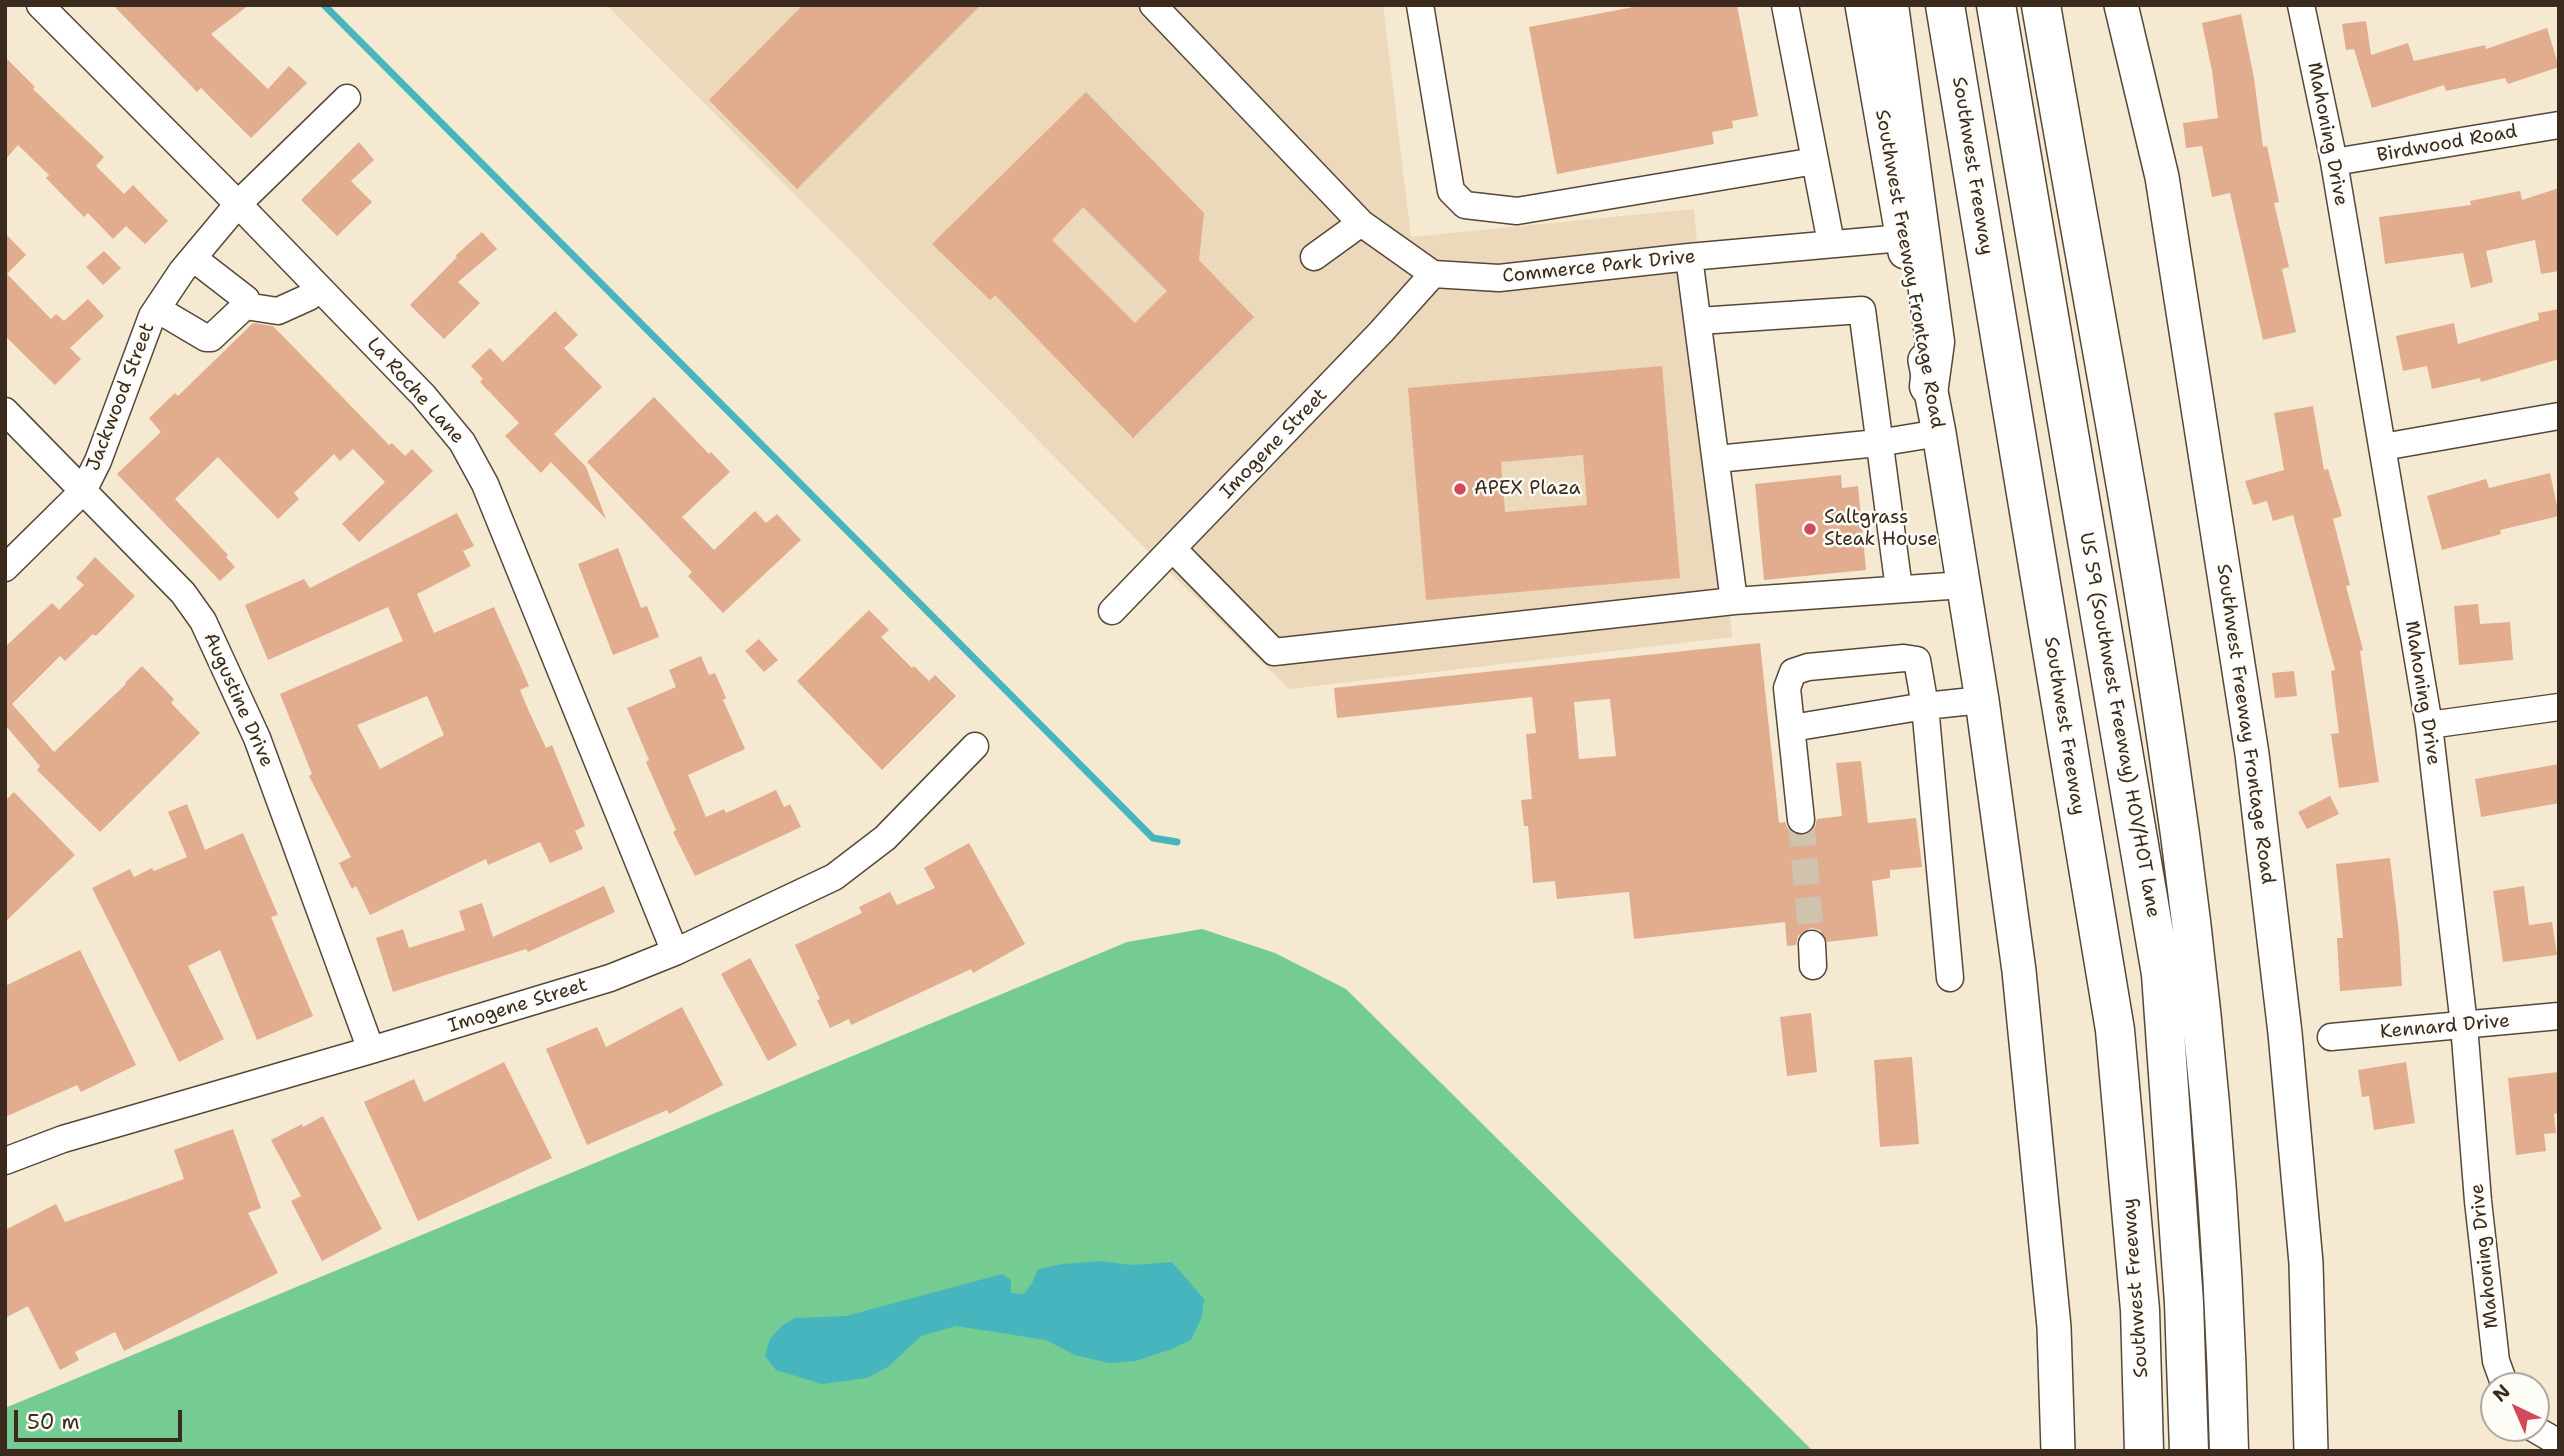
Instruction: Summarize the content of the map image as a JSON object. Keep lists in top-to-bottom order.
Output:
{
  "streets": {
    "highway": ["Southwest Freeway", "US 59 (Southwest Freeway) HOV/HOT lane"],
    "main road": ["Southwest Freeway Frontage Road"],
    "street": [
      "Mahoning Drive",
      "Birdwood Road",
      "Commerce Park Drive",
      "La Roche Lane",
      "Jackwood Street",
      "Imogene Street",
      "Augustine Drive",
      "Kennard Drive"
    ]
  },
  "crossings": [
    ["Mahoning Drive", "Birdwood Road"],
    ["Mahoning Drive", "Kennard Drive"],
    ["Commerce Park Drive", "Southwest Freeway Frontage Road"],
    ["Commerce Park Drive", "Imogene Street"],
    ["La Roche Lane", "Jackwood Street"],
    ["La Roche Lane", "Imogene Street"],
    ["Jackwood Street", "Augustine Drive"],
    ["Imogene Street", "Augustine Drive"]
  ],
  "places": ["APEX Plaza", "Saltgrass Steak House"],
  "scale_bar": "50 m",
  "north": "top left"
}
